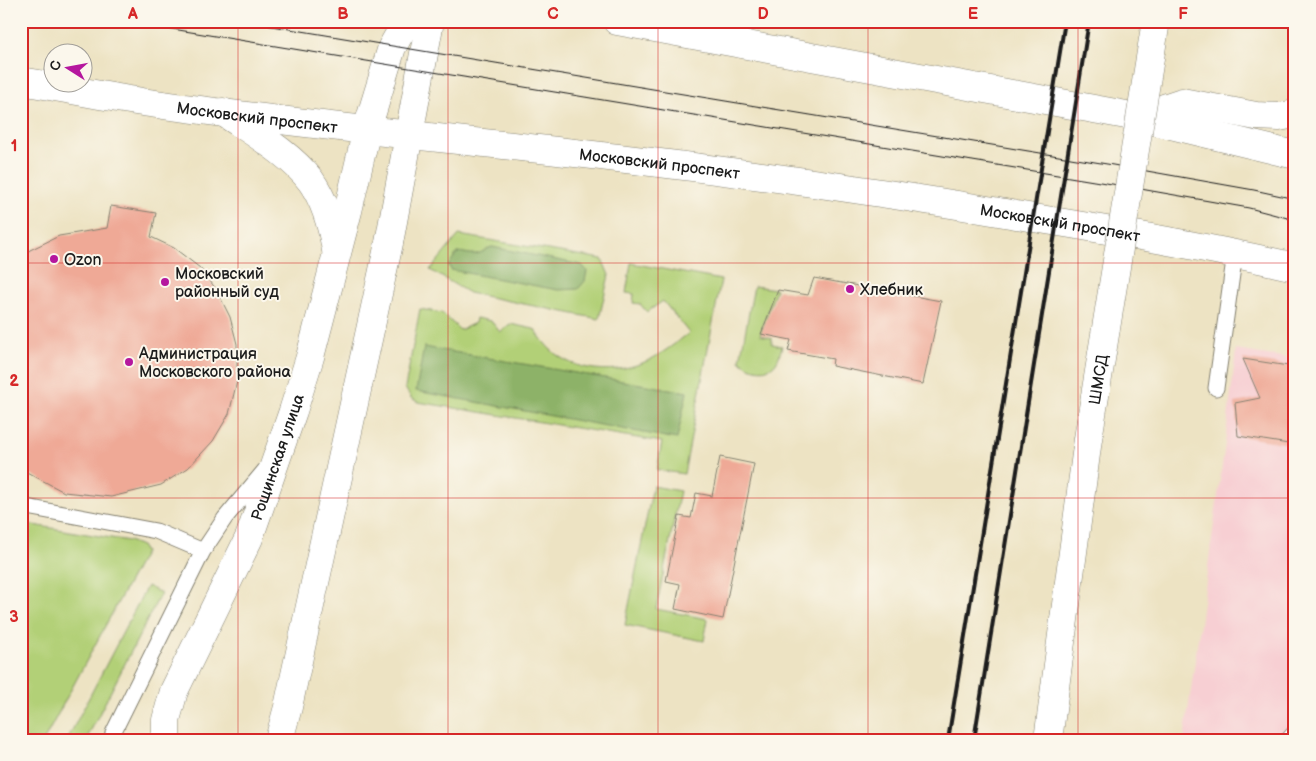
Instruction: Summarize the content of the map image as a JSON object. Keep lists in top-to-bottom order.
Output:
{
  "streets": {
    "main road": ["Московский проспект", "ШМСД", "Рощинская улица"]
  },
  "crossings": [
    ["Московский проспект", "Рощинская улица"]
  ],
  "places": [
    "Ozon",
    "Московский районный суд",
    "Хлебник",
    "Администрация Московского района"
  ],
  "north": "left",
  "grid": {
    "columns": [
      "A",
      "B",
      "C",
      "D",
      "E",
      "F"
    ],
    "rows": ["1", "2", "3"]
  }
}
